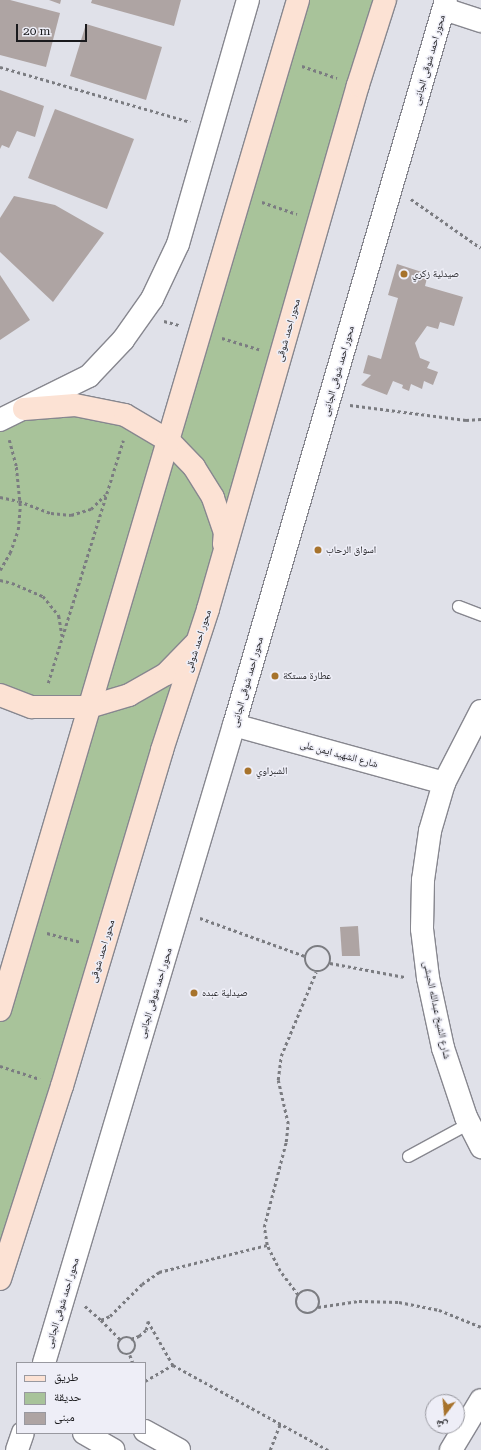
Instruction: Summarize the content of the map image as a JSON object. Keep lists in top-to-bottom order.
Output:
{
  "streets": {
    "main road": ["محور احمد شوقى"],
    "street": ["محور احمد شوقى الجانبى", "شارع الشهيد ايمن على", "شارع الشيخ عبدالله الحبشى"]
  },
  "crossings": [
    ["محور احمد شوقى الجانبى", "شارع الشهيد ايمن على"],
    ["شارع الشهيد ايمن على", "شارع الشيخ عبدالله الحبشى"]
  ],
  "places": [
    "صيدلية زكري",
    "اسواق الرحاب",
    "عطارة مستكة",
    "الشبراوي",
    "صيدلية عبده"
  ],
  "legend": ["طريق", "حديقة", "مبنى"],
  "scale_bar": "20 m",
  "north": "bottom"
}
